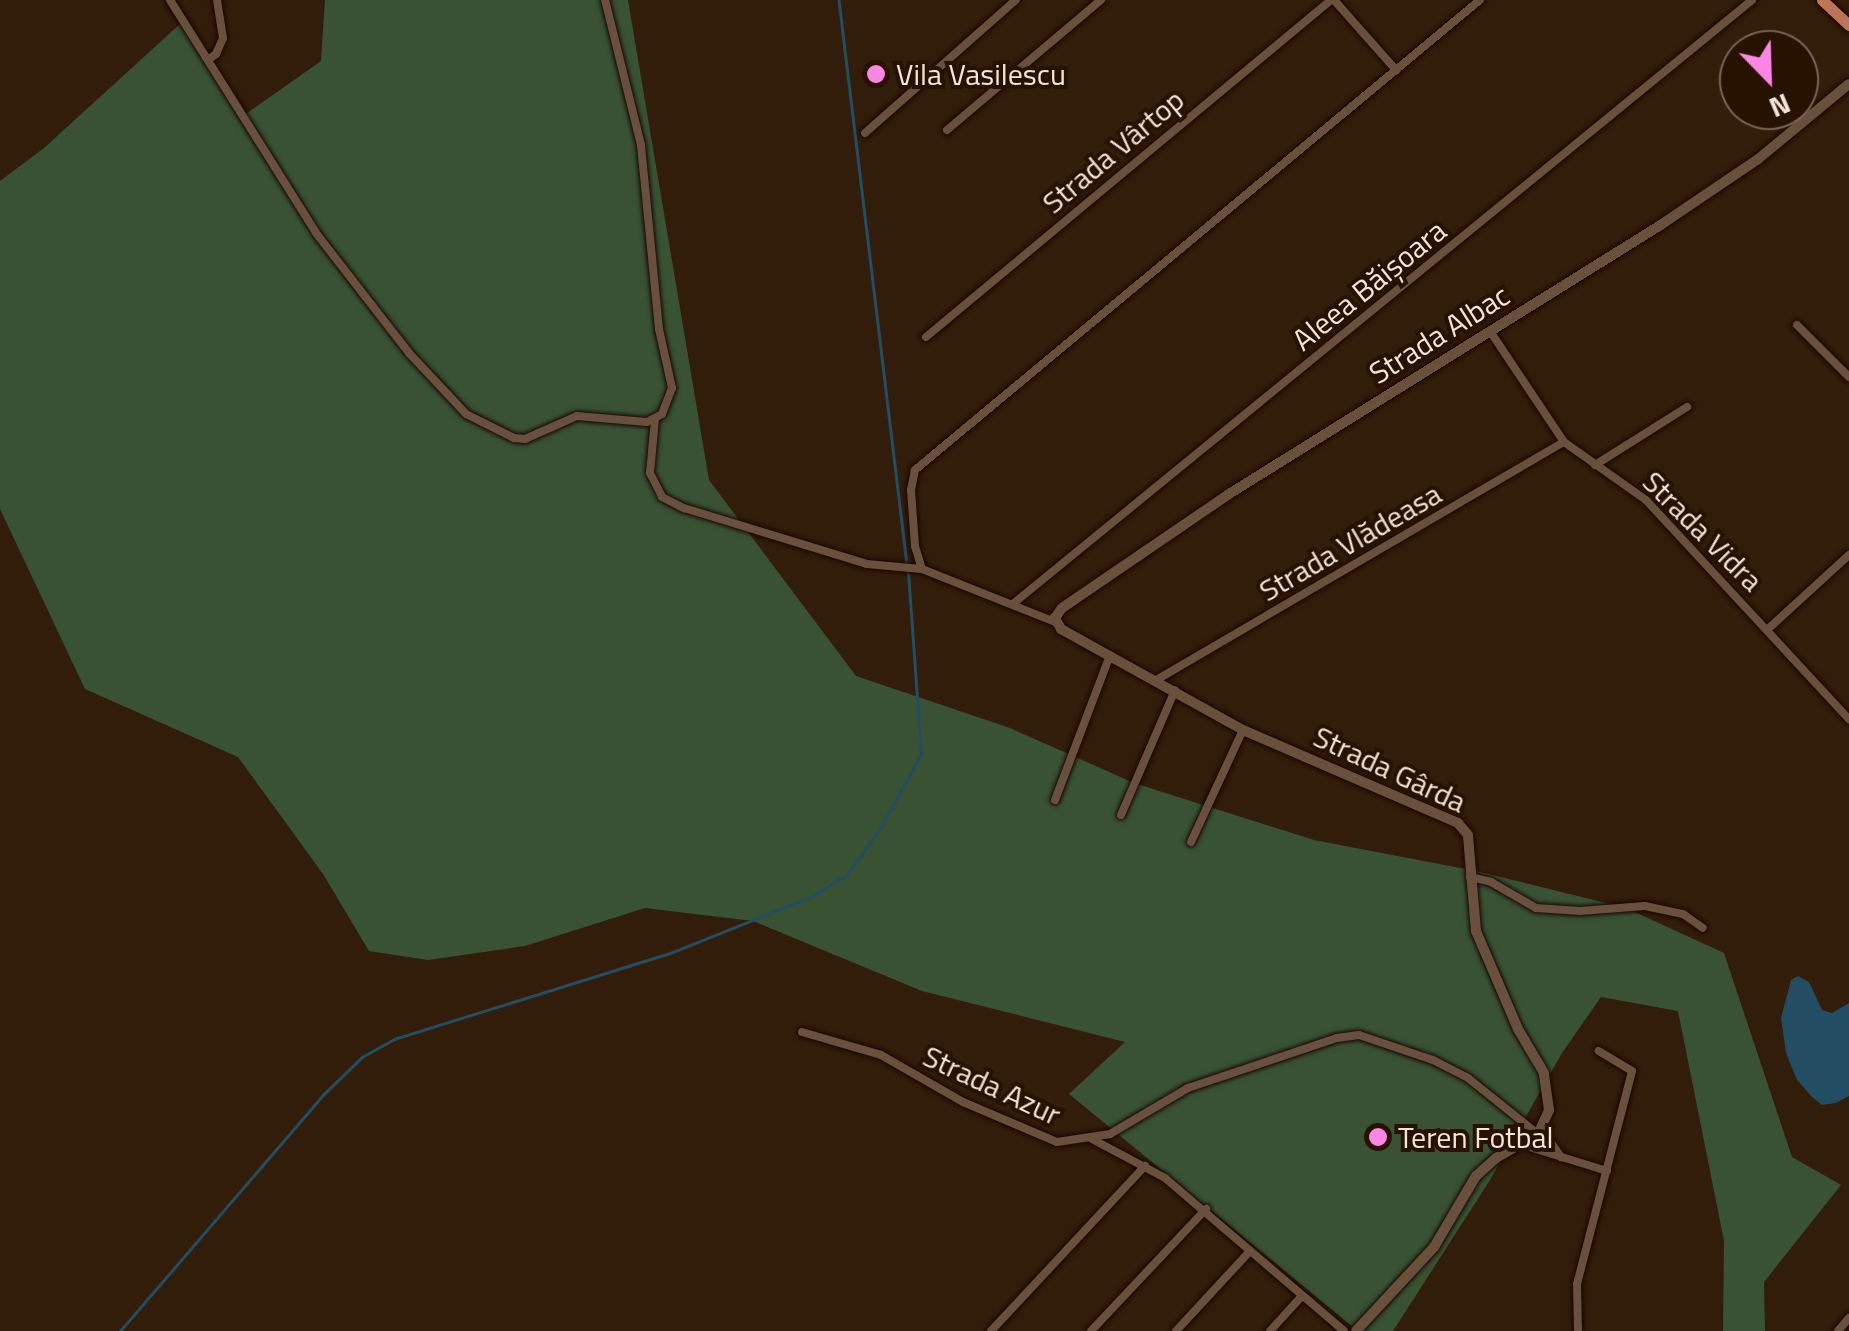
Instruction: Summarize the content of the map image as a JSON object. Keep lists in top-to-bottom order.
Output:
{
  "streets": {
    "street": [
      "Strada Vârtop",
      "Aleea Băișoara",
      "Strada Albac",
      "Strada Vidra",
      "Strada Vlădeasa",
      "Strada Gârda",
      "Strada Azur"
    ]
  },
  "crossings": [
    ["Aleea Băișoara", "Strada Gârda"],
    ["Strada Albac", "Strada Vidra"],
    ["Strada Albac", "Strada Gârda"],
    ["Strada Vidra", "Strada Vlădeasa"],
    ["Strada Vlădeasa", "Strada Gârda"]
  ],
  "places": ["Vila Vasilescu", "Teren Fotbal"],
  "north": "bottom right"
}
